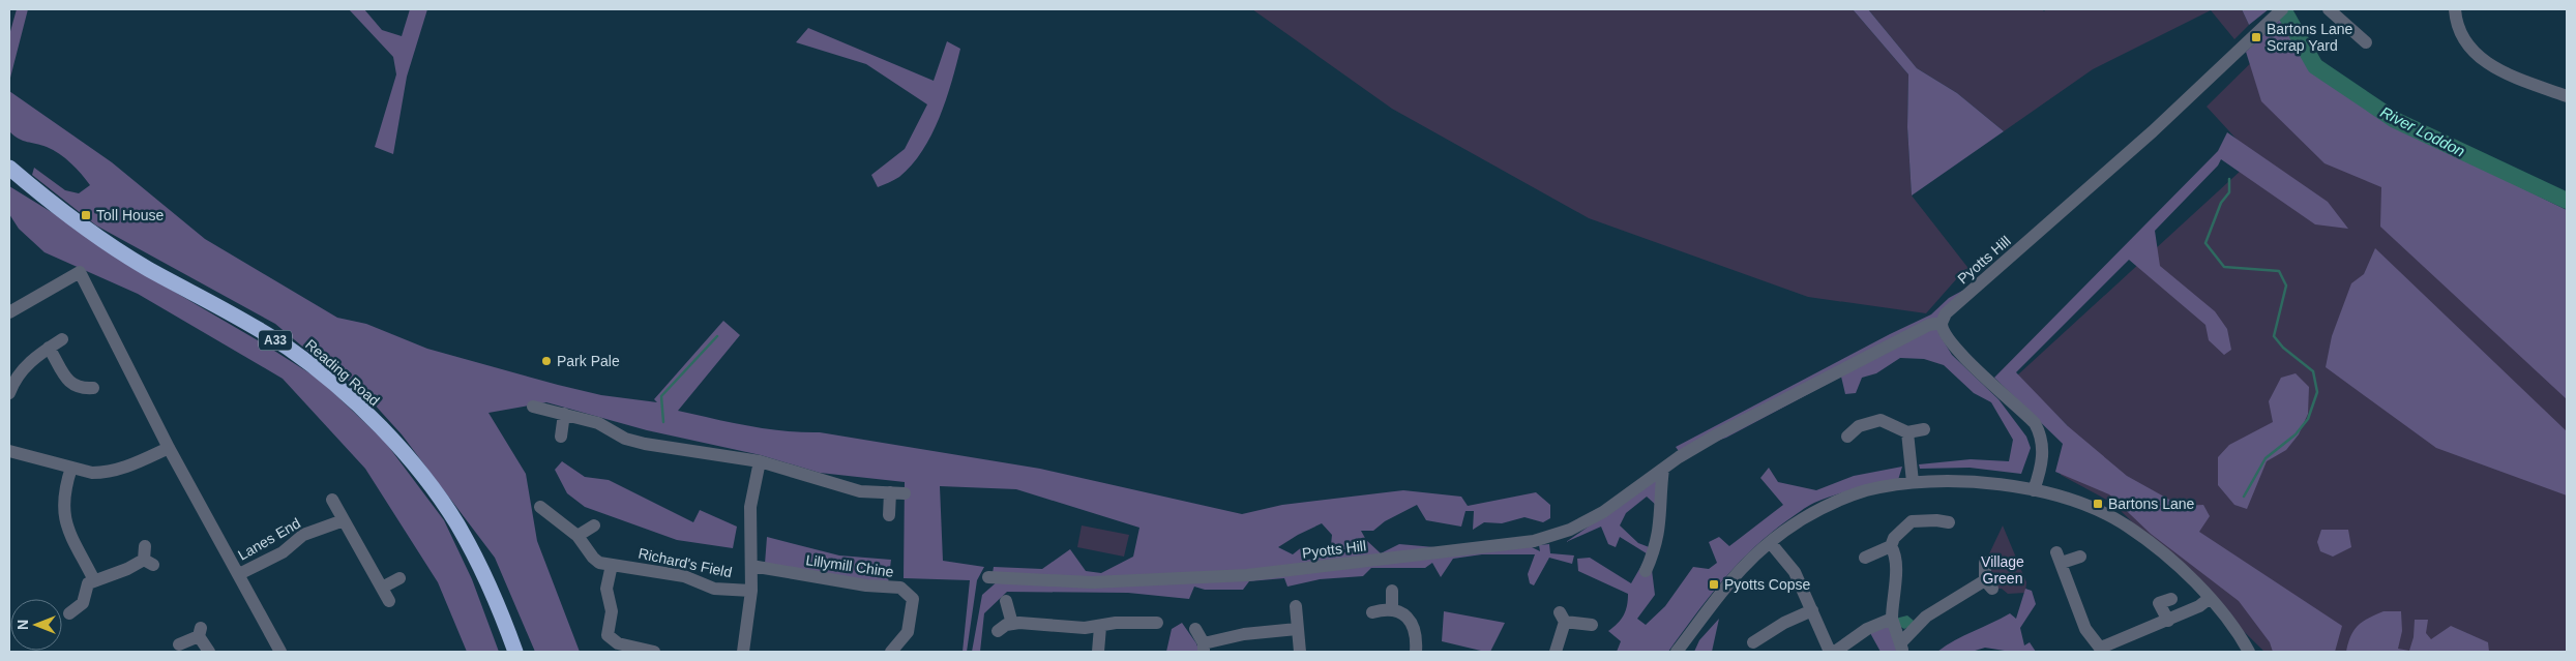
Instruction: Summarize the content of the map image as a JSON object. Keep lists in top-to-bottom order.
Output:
{
  "streets": {
    "highway": ["A33", "Reading Road"],
    "street": [
      "Pyotts Hill",
      "Lanes End",
      "Richard's Field",
      "Lillymill Chine"
    ]
  },
  "water": ["River Loddon"],
  "parks": ["Village Green"],
  "places": {
    "transit": [
      "Bartons Lane Scrap Yard",
      "Toll House",
      "Bartons Lane",
      "Pyotts Copse"
    ],
    "other": ["Park Pale"]
  },
  "north": "left"
}
